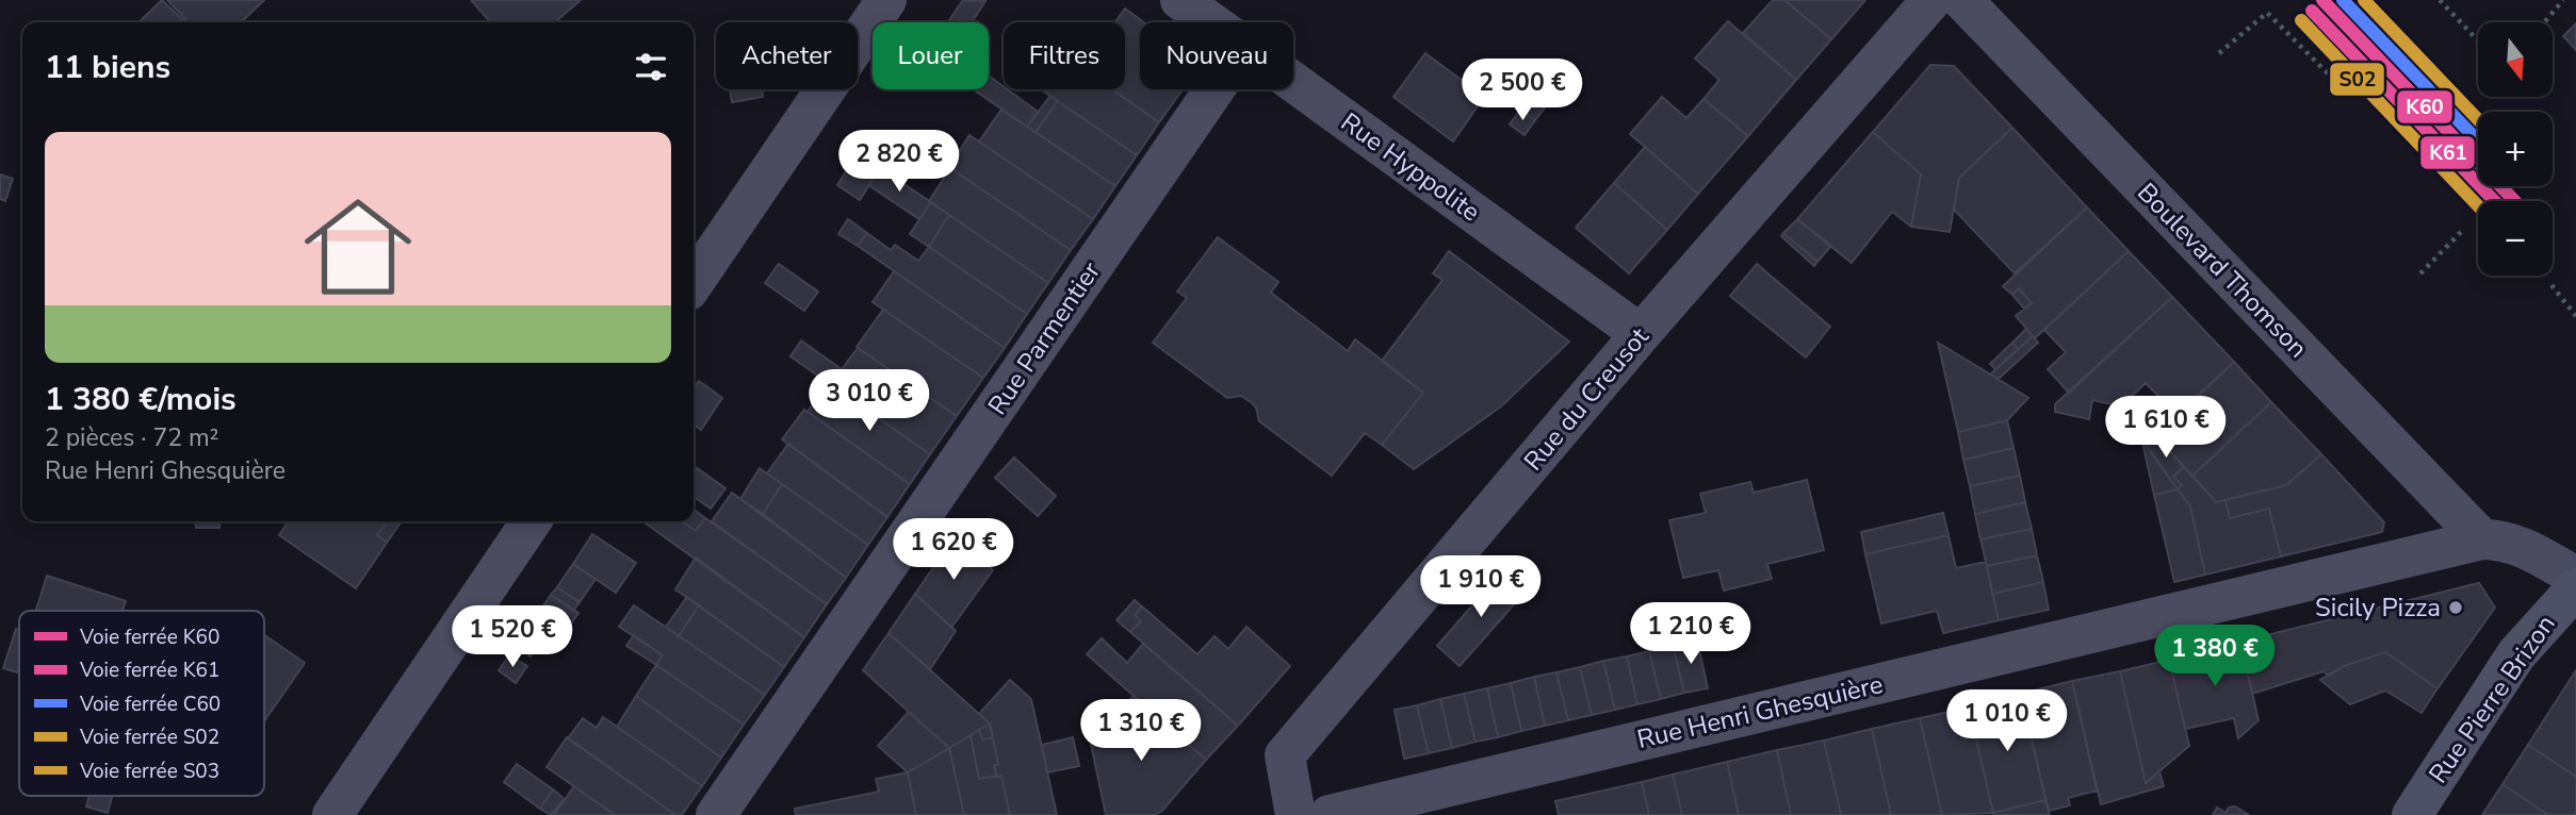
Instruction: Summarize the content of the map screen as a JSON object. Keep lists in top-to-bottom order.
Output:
{
  "streets": {
    "main road": ["Rue Pierre Brizon"],
    "street": [
      "Rue Hyppolite",
      "Boulevard Thomson",
      "Rue Parmentier",
      "Rue du Creusot",
      "Rue Henri Ghesquière"
    ]
  },
  "crossings": [
    ["Rue Hyppolite", "Rue du Creusot"],
    ["Boulevard Thomson", "Rue Henri Ghesquière"]
  ],
  "places": ["Sicily Pizza"],
  "lines": [
    "rail line K60",
    "rail line C60",
    "rail line S03",
    "rail line K61",
    "rail line S02"
  ],
  "legend": [
    "Voie ferrée K60",
    "Voie ferrée K61",
    "Voie ferrée C60",
    "Voie ferrée S02",
    "Voie ferrée S03"
  ],
  "north": "bottom",
  "page": {
    "map_buttons": ["+", "−"],
    "chip": [
      "Acheter",
      "Louer",
      "Filtres",
      "Nouveau"
    ],
    "heading": "11 biens",
    "price": [
      "2 500 €",
      "2 820 €",
      "3 010 €",
      "1 610 €",
      "1 620 €",
      "1 910 €",
      "1 210 €",
      "1 520 €",
      "1 380 €",
      "1 010 €",
      "1 310 €"
    ],
    "list": [
      {
        "name": "1 380 €/mois",
        "note": "2 pièces · 72 m² · Rue Henri Ghesquière"
      }
    ]
  }
}
